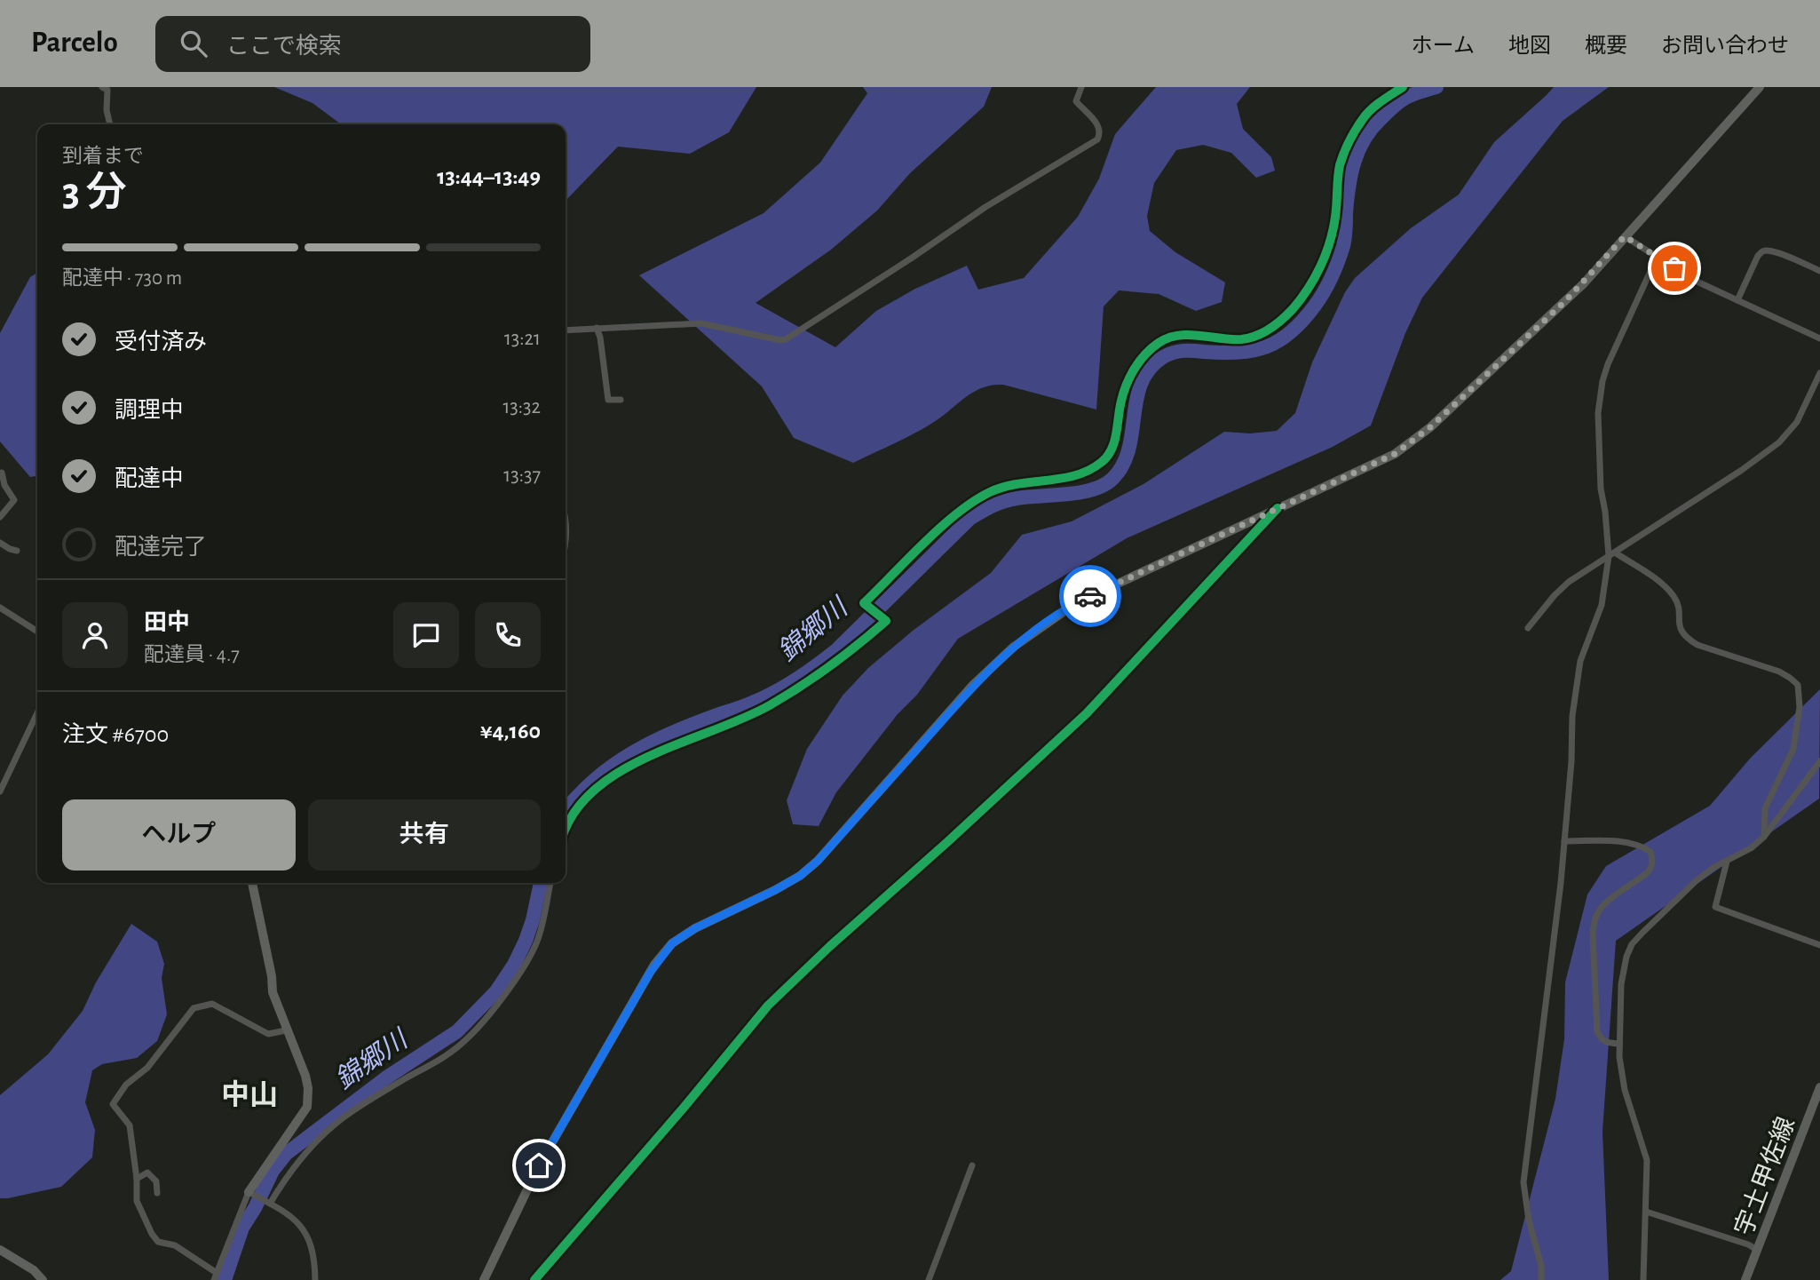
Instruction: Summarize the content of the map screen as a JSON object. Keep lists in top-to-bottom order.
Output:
{
  "streets": {
    "main road": ["宇土甲佐線"]
  },
  "districts": ["中山"],
  "water": ["錦郷川"],
  "page": {
    "header": "Parcelo",
    "search": "ここで検索",
    "nav": [
      "ホーム",
      "地図",
      "概要",
      "お問い合わせ"
    ],
    "heading": ["3 分", "到着まで", "13:44–13:49"],
    "panel": [
      "田中",
      "配達員 · 4.7",
      "注文 #6700",
      "¥4,160"
    ],
    "bar": "配達中 · 730 m",
    "list": [
      ["受付済み", "13:21"],
      ["調理中", "13:32"],
      ["配達中", "13:37"],
      "配達完了"
    ],
    "buttons": ["ヘルプ", "共有"]
  }
}
